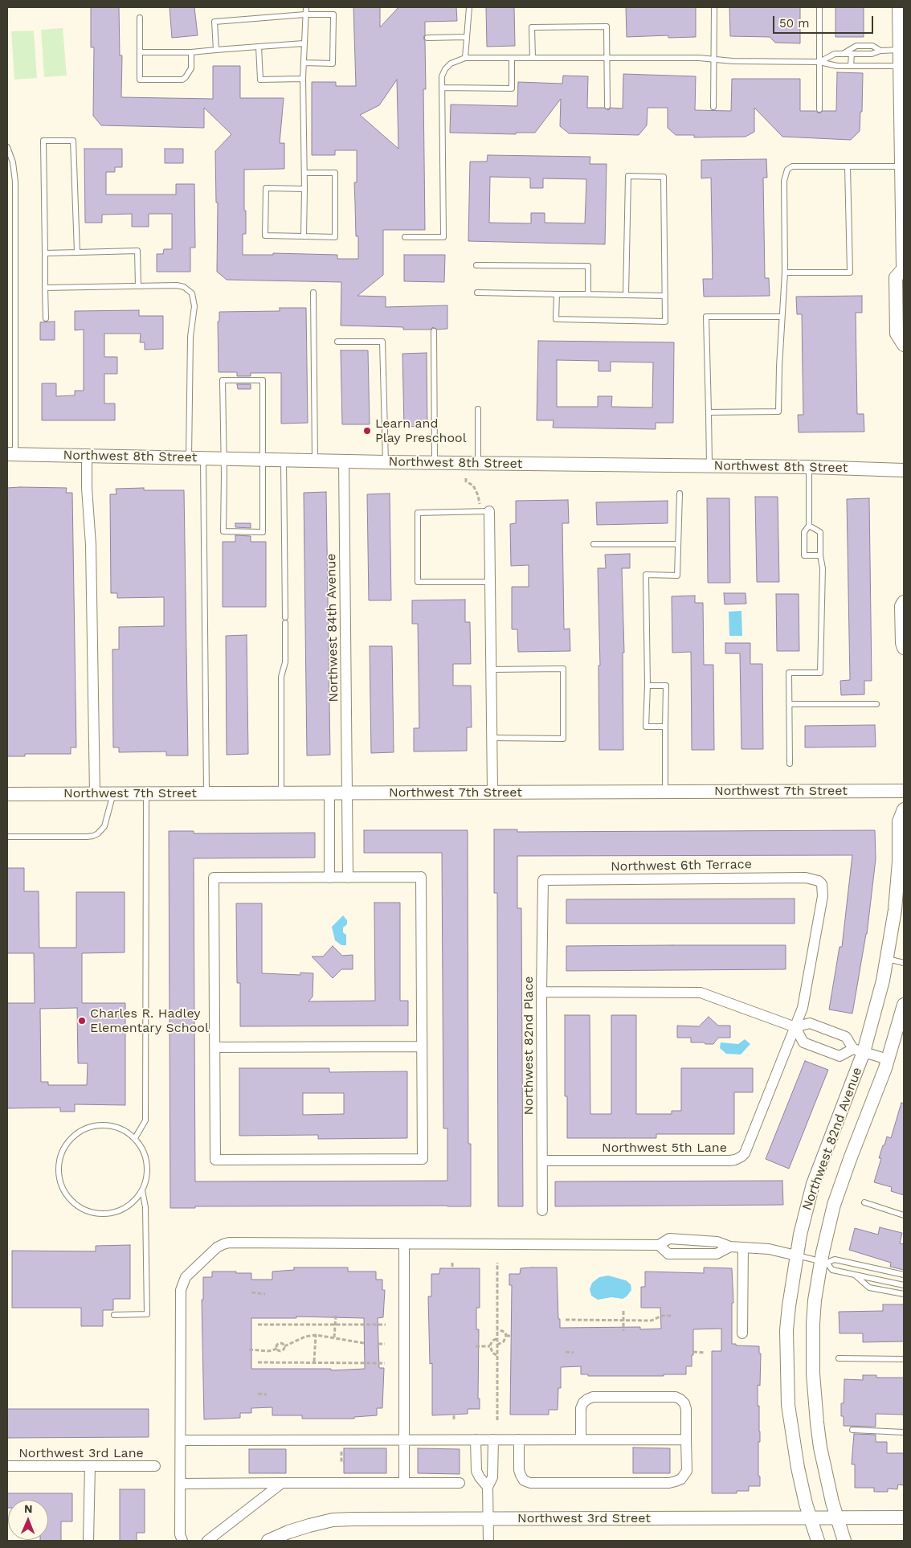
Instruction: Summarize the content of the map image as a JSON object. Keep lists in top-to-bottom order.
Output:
{
  "streets": {
    "street": [
      "Northwest 8th Street",
      "Northwest 84th Avenue",
      "Northwest 7th Street",
      "Northwest 6th Terrace",
      "Northwest 82nd Place",
      "Northwest 82nd Avenue",
      "Northwest 5th Lane",
      "Northwest 3rd Lane",
      "Northwest 3rd Street"
    ]
  },
  "crossings": [
    ["Northwest 8th Street", "Northwest 84th Avenue"],
    ["Northwest 84th Avenue", "Northwest 7th Street"],
    ["Northwest 6th Terrace", "Northwest 82nd Place"],
    ["Northwest 6th Terrace", "Northwest 5th Lane"],
    ["Northwest 82nd Place", "Northwest 5th Lane"],
    ["Northwest 82nd Avenue", "Northwest 3rd Street"]
  ],
  "places": ["Learn and Play Preschool", "Charles R. Hadley Elementary School"],
  "scale_bar": "50 m",
  "north": "top"
}
